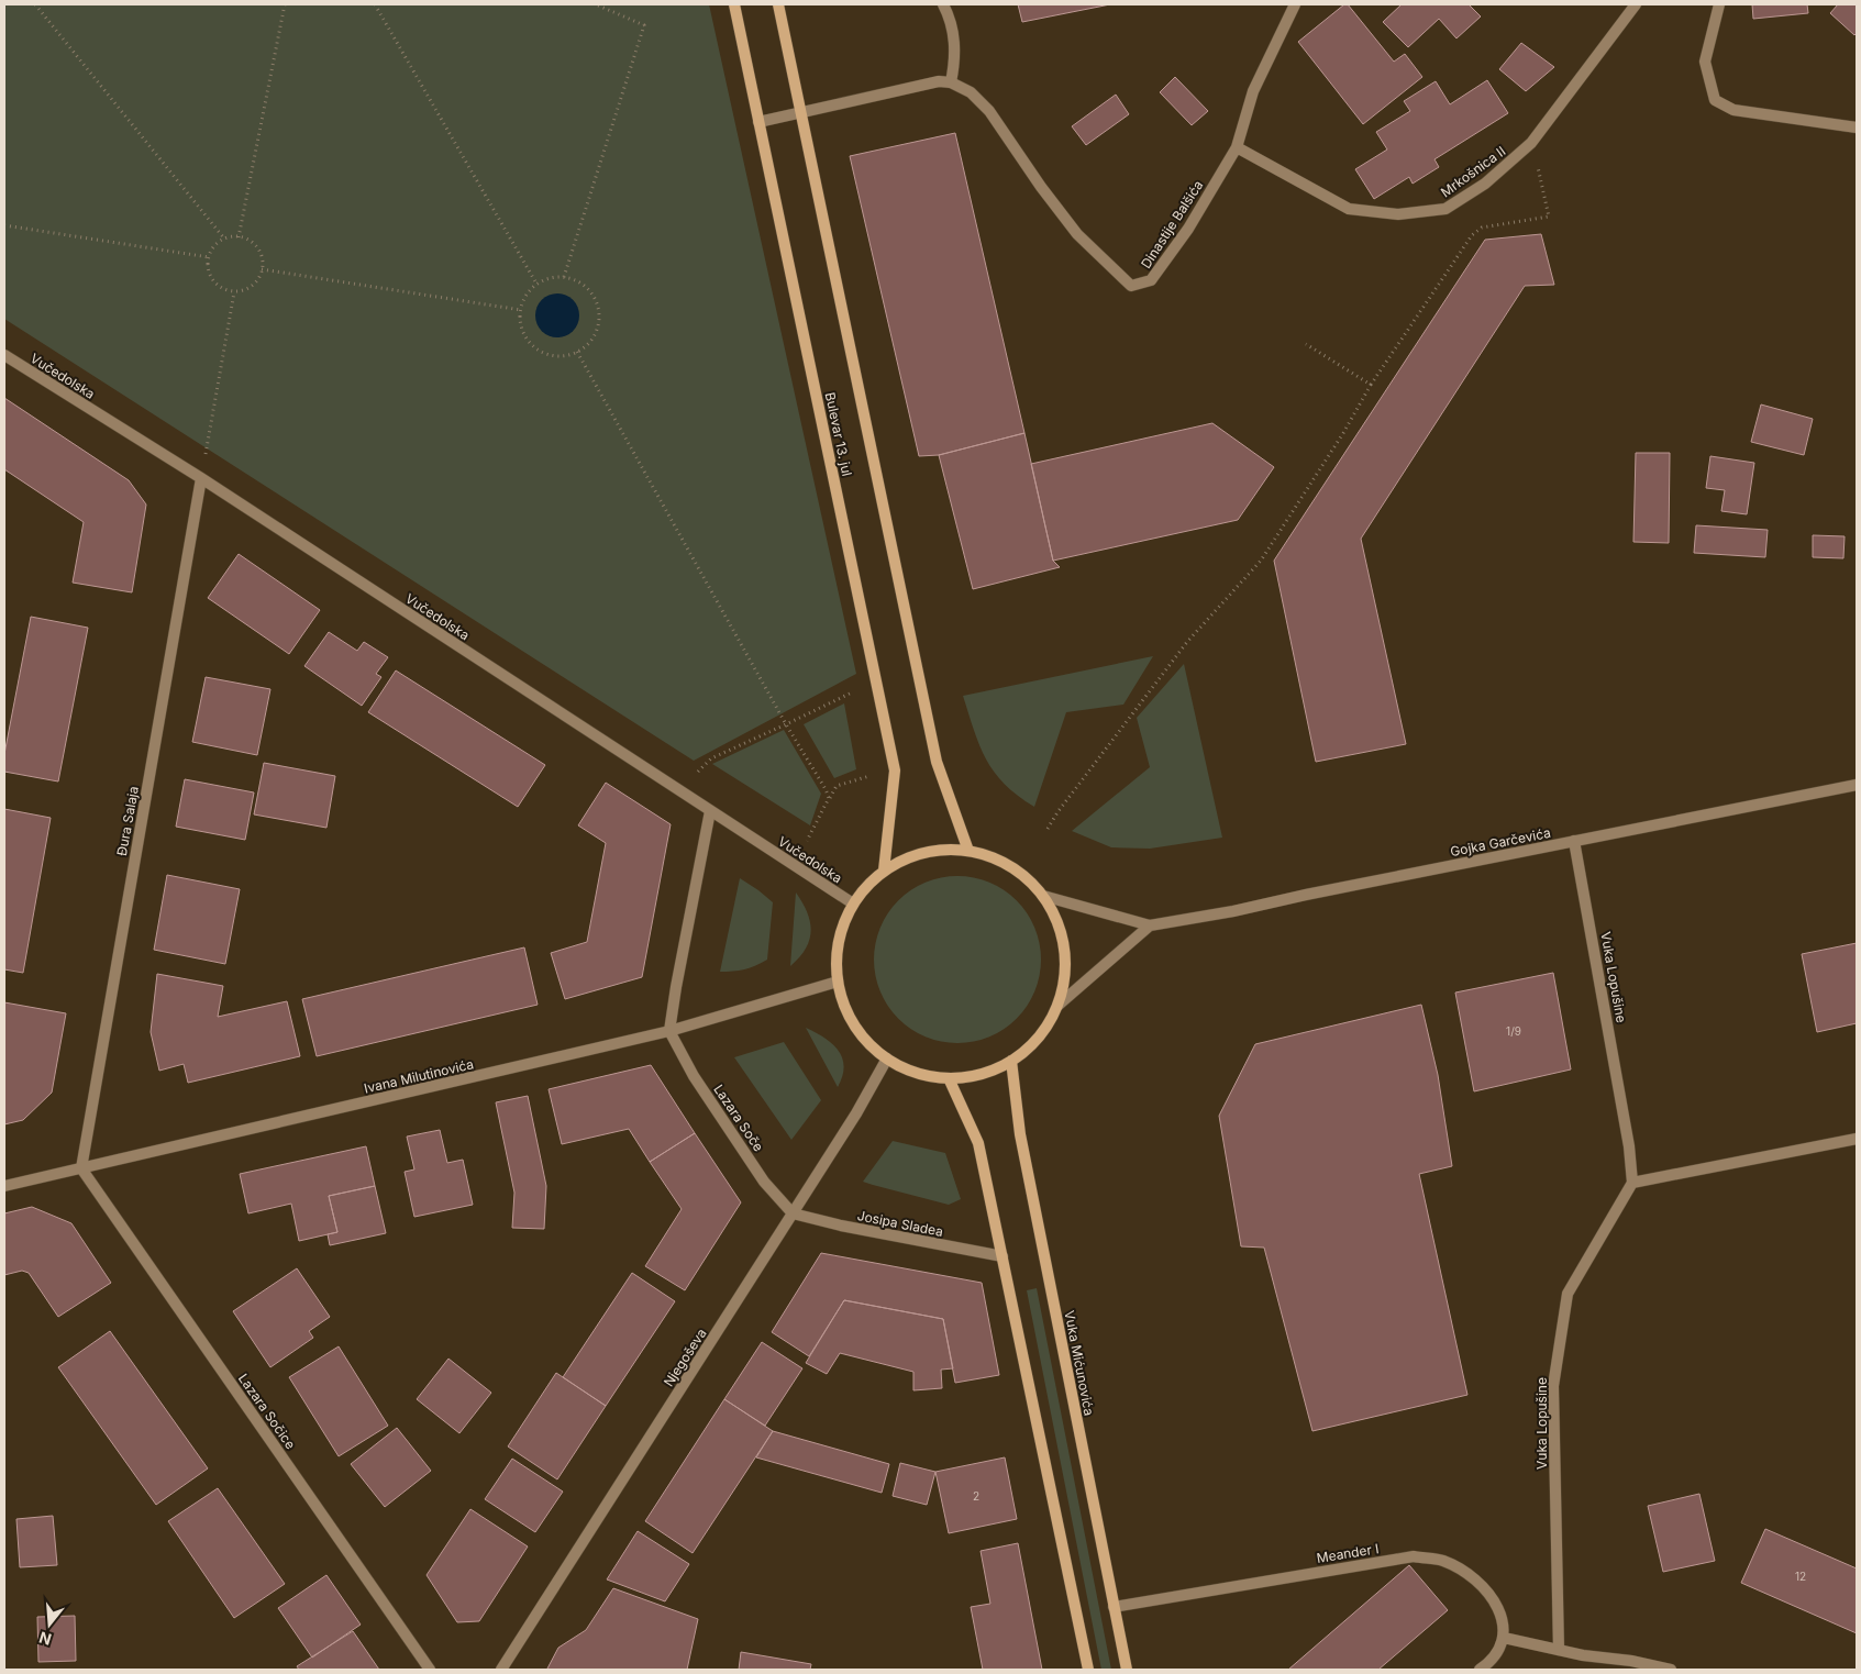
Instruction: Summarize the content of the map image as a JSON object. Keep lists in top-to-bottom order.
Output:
{
  "streets": {
    "main road": ["Bulevar 13. jul", "Vuka Mićunovića"],
    "street": [
      "Mrkošnica II",
      "Dinastije Balšića",
      "Vučedolska",
      "Đura Salaja",
      "Gojka Garčevića",
      "Vuka Lopušine",
      "Ivana Milutinovića",
      "Lazara Soče",
      "Josipa Sladea",
      "Njegoševa",
      "Lazara Sočice",
      "Meander I"
    ]
  },
  "crossings": [
    ["Mrkošnica II", "Dinastije Balšića"],
    ["Vučedolska", "Đura Salaja"],
    ["Đura Salaja", "Ivana Milutinovića"],
    ["Đura Salaja", "Lazara Sočice"],
    ["Gojka Garčevića", "Vuka Lopušine"],
    ["Ivana Milutinovića", "Lazara Soče"],
    ["Ivana Milutinovića", "Lazara Sočice"],
    ["Lazara Soče", "Josipa Sladea"],
    ["Lazara Soče", "Njegoševa"],
    ["Josipa Sladea", "Njegoševa"],
    ["Vuka Mićunovića", "Meander I"]
  ],
  "house_numbers": ["1/9", "2", "12"],
  "north": "bottom"
}
